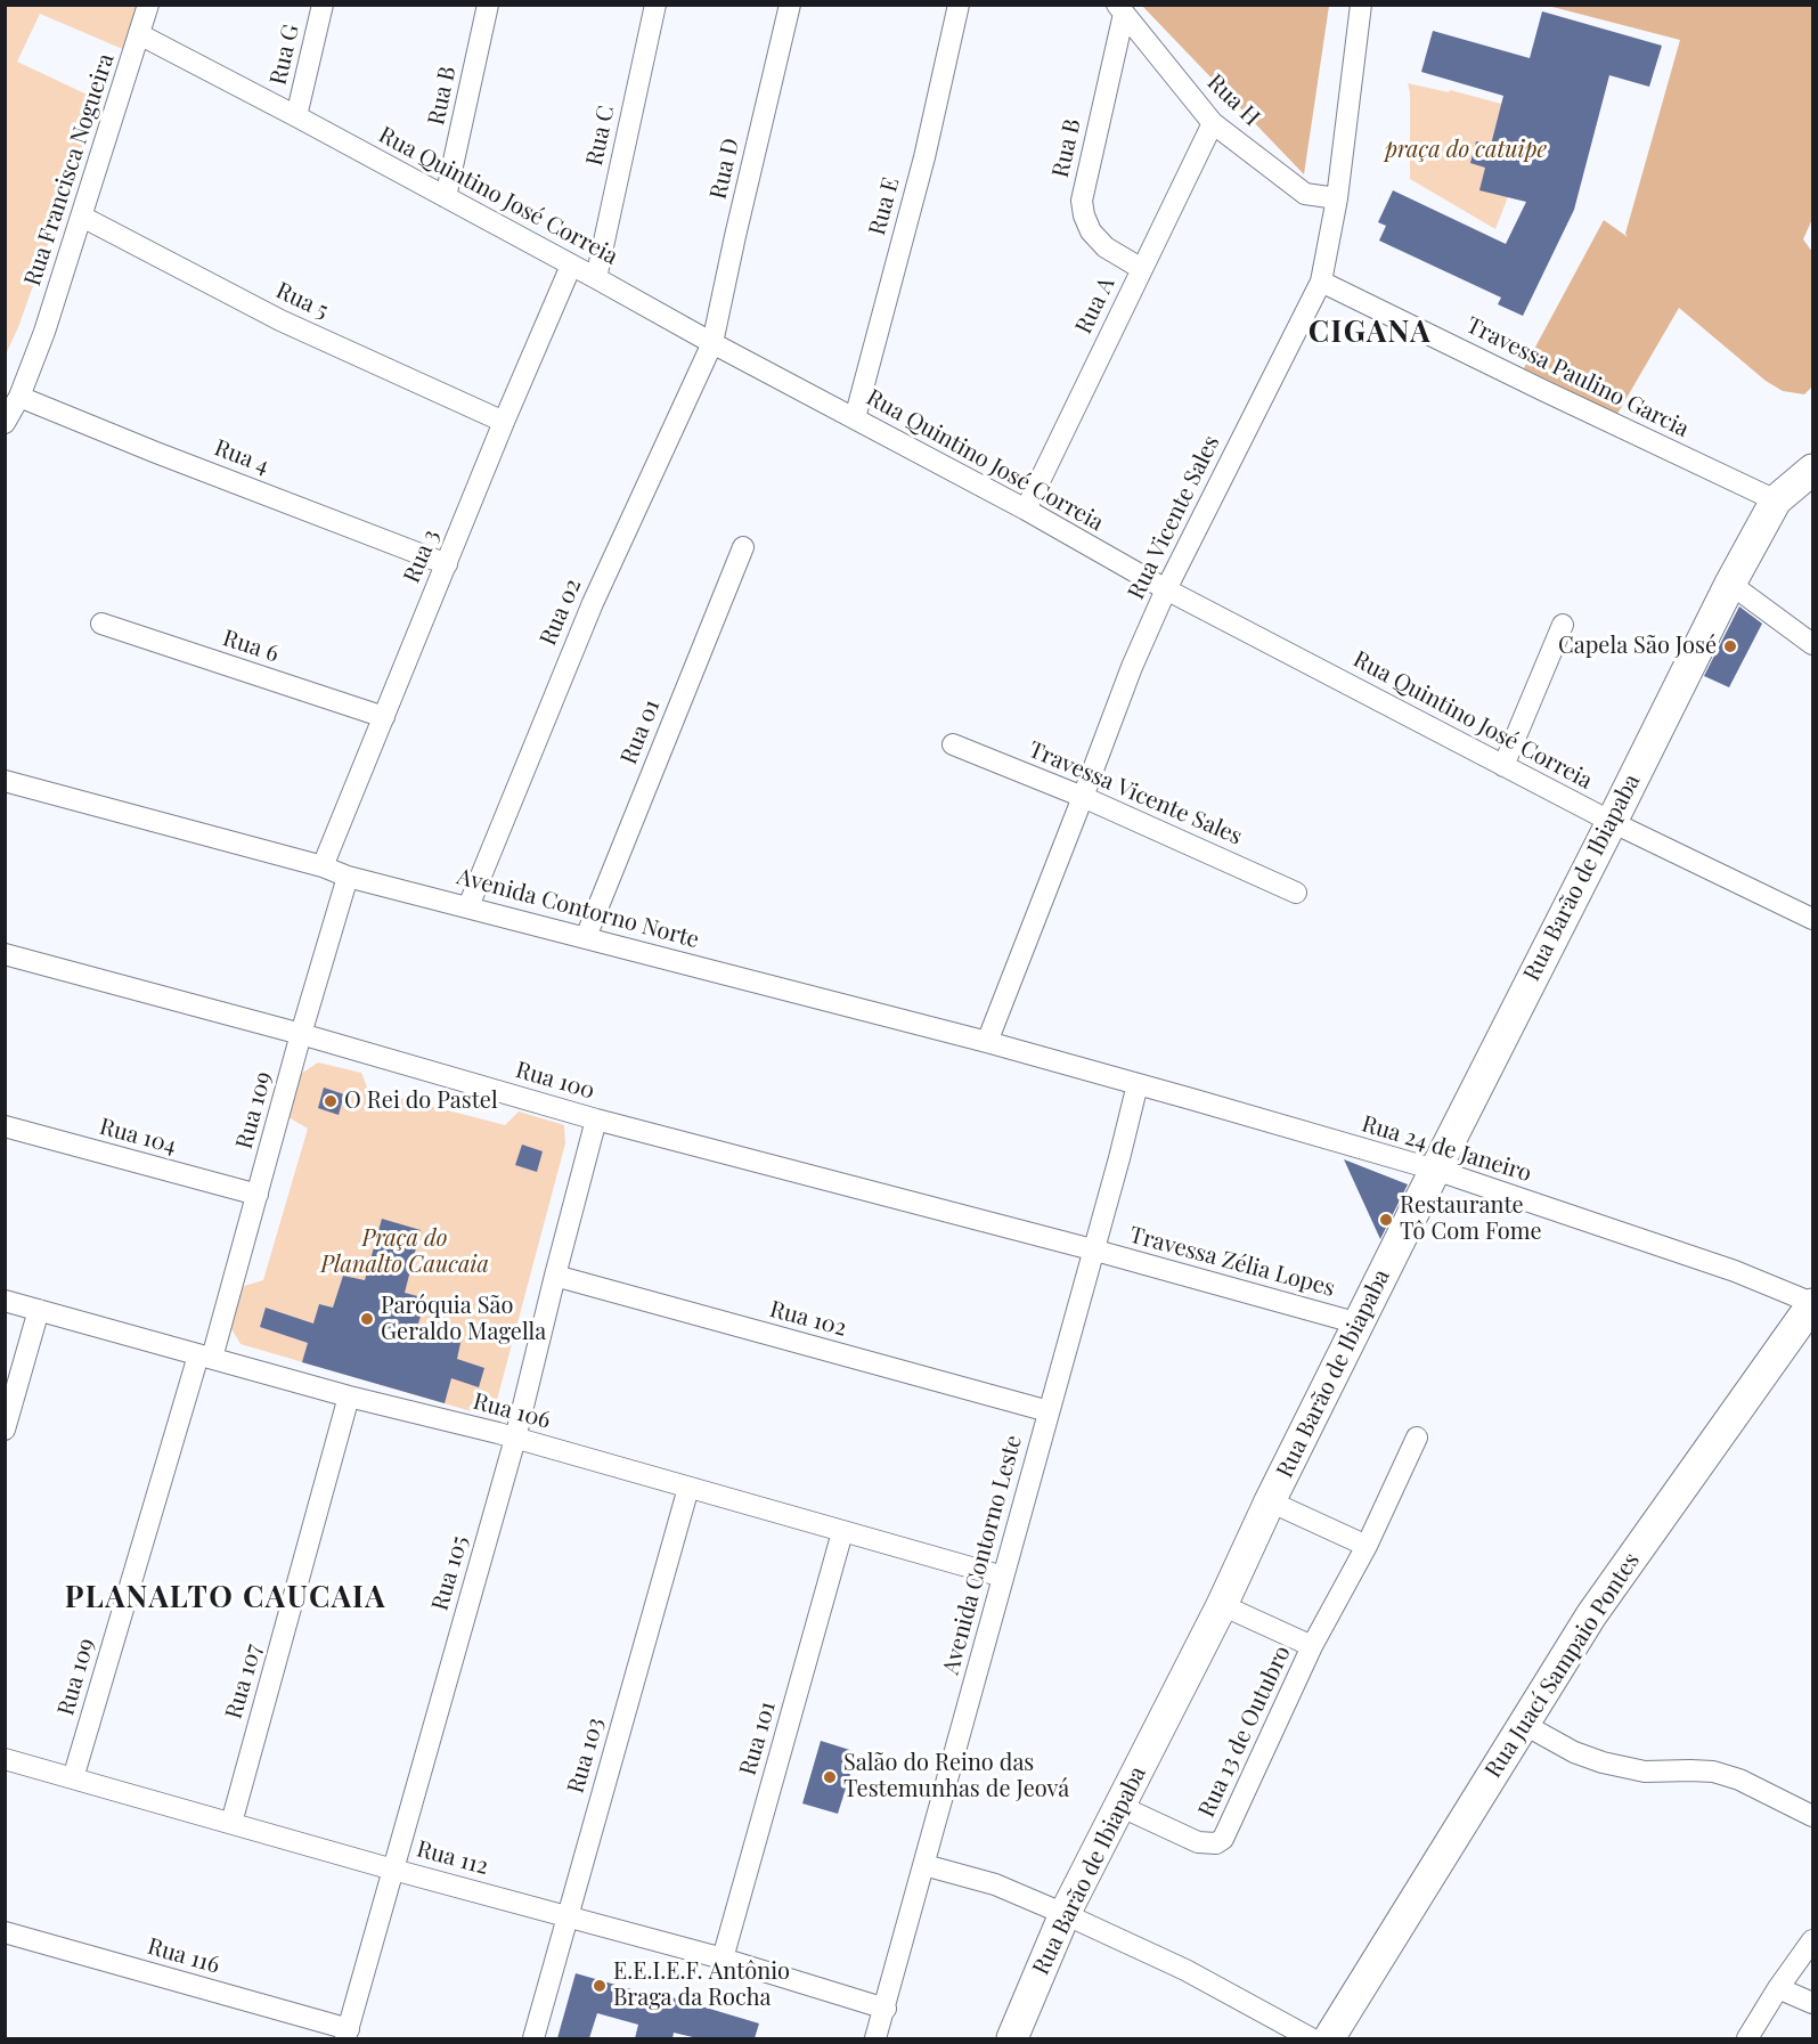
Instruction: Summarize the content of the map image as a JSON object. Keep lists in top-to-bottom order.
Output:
{
  "streets": {
    "main road": ["Rua Barão de Ibiapaba", "Rua Juací Sampaio Pontes"],
    "street": [
      "Rua G",
      "Rua B",
      "Rua H",
      "Rua C",
      "Rua D",
      "Rua Francisca Nogueira",
      "Rua Quintino José Correia",
      "Rua E",
      "Rua 5",
      "Rua A",
      "Travessa Paulino Garcia",
      "Rua 4",
      "Rua Vicente Sales",
      "Rua 3",
      "Rua 02",
      "Rua 6",
      "Rua 01",
      "Travessa Vicente Sales",
      "Avenida Contorno Norte",
      "Rua 100",
      "Rua 109",
      "Rua 104",
      "Rua 24 de Janeiro",
      "Travessa Zélia Lopes",
      "Rua 102",
      "Rua 106",
      "Avenida Contorno Leste",
      "Rua 105",
      "Rua 107",
      "Rua 13 de Outubro",
      "Rua 101",
      "Rua 103",
      "Rua 112",
      "Rua 116"
    ]
  },
  "crossings": [
    ["Rua G", "Rua Quintino José Correia"],
    ["Rua B", "Rua H"],
    ["Rua B", "Rua Quintino José Correia"],
    ["Rua B", "Rua A"],
    ["Rua H", "Rua A"],
    ["Rua H", "Rua Vicente Sales"],
    ["Rua C", "Rua Quintino José Correia"],
    ["Rua D", "Rua Quintino José Correia"],
    ["Rua D", "Rua 02"],
    ["Rua Francisca Nogueira", "Rua Quintino José Correia"],
    ["Rua Francisca Nogueira", "Rua 5"],
    ["Rua Francisca Nogueira", "Rua 4"],
    ["Rua Quintino José Correia", "Rua E"],
    ["Rua Quintino José Correia", "Rua A"],
    ["Rua Quintino José Correia", "Rua Vicente Sales"],
    ["Rua Quintino José Correia", "Rua 3"],
    ["Rua Quintino José Correia", "Rua 02"],
    ["Rua Quintino José Correia", "Rua Barão de Ibiapaba"],
    ["Rua 5", "Rua 3"],
    ["Travessa Paulino Garcia", "Rua Vicente Sales"],
    ["Travessa Paulino Garcia", "Rua Barão de Ibiapaba"],
    ["Rua 4", "Rua 3"],
    ["Rua Vicente Sales", "Travessa Vicente Sales"],
    ["Rua Vicente Sales", "Avenida Contorno Norte"],
    ["Rua 3", "Rua 6"],
    ["Rua 3", "Avenida Contorno Norte"],
    ["Rua 02", "Avenida Contorno Norte"],
    ["Rua 01", "Avenida Contorno Norte"],
    ["Rua Barão de Ibiapaba", "Rua 24 de Janeiro"],
    ["Rua Barão de Ibiapaba", "Travessa Zélia Lopes"],
    ["Rua Barão de Ibiapaba", "Rua 13 de Outubro"],
    ["Avenida Contorno Norte", "Rua 109"],
    ["Avenida Contorno Norte", "Rua 24 de Janeiro"],
    ["Avenida Contorno Norte", "Avenida Contorno Leste"],
    ["Rua 100", "Rua 109"],
    ["Rua 100", "Travessa Zélia Lopes"],
    ["Rua 100", "Avenida Contorno Leste"],
    ["Rua 100", "Rua 105"],
    ["Rua 109", "Rua 104"],
    ["Rua 109", "Rua 106"],
    ["Rua 109", "Rua 112"],
    ["Rua 24 de Janeiro", "Avenida Contorno Leste"],
    ["Rua 24 de Janeiro", "Rua Juací Sampaio Pontes"],
    ["Travessa Zélia Lopes", "Avenida Contorno Leste"],
    ["Rua 102", "Avenida Contorno Leste"],
    ["Rua 102", "Rua 105"],
    ["Rua 106", "Avenida Contorno Leste"],
    ["Rua 106", "Rua 105"],
    ["Rua 106", "Rua 107"],
    ["Rua 106", "Rua 101"],
    ["Rua 106", "Rua 103"],
    ["Avenida Contorno Leste", "Rua 112"],
    ["Rua 105", "Rua 112"],
    ["Rua 105", "Rua 116"],
    ["Rua 107", "Rua 112"],
    ["Rua 101", "Rua 112"],
    ["Rua 103", "Rua 112"]
  ],
  "districts": ["CIGANA", "PLANALTO CAUCAIA"],
  "parks": ["praça do catuipe", "Praça do Planalto Caucaia"],
  "places": [
    "Capela São José",
    "O Rei do Pastel",
    "Restaurante Tô Com Fome",
    "Paróquia São Geraldo Magella",
    "Salão do Reino das Testemunhas de Jeová",
    "E.E.I.E.F. Antônio Braga da Rocha"
  ]
}
